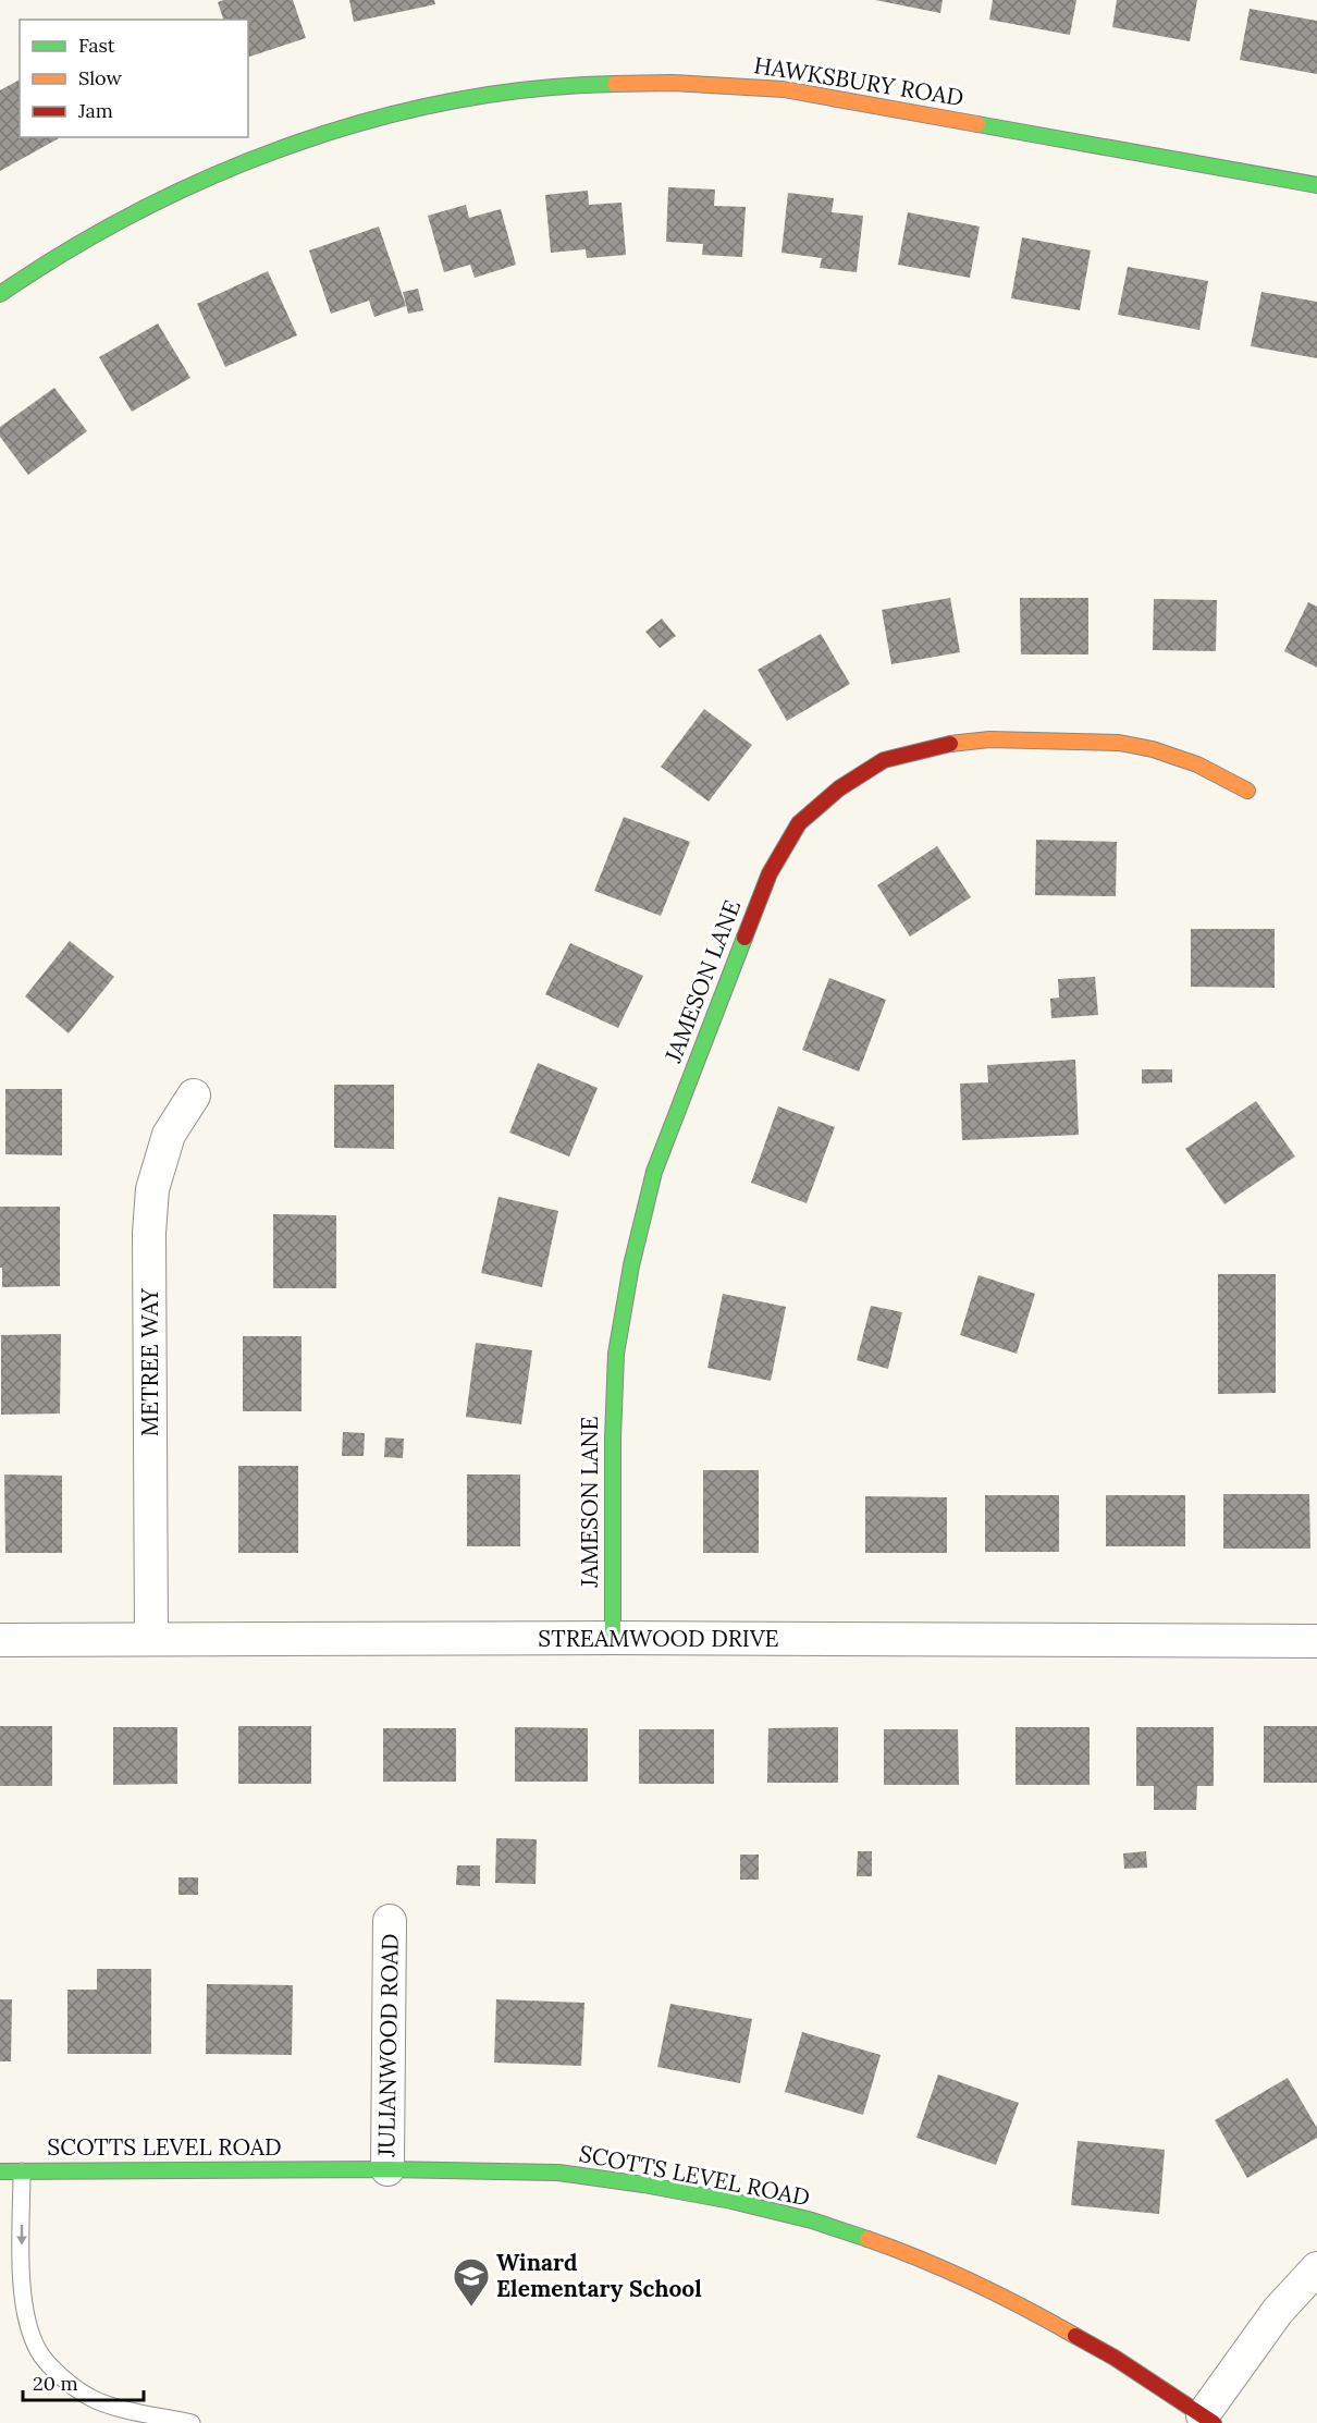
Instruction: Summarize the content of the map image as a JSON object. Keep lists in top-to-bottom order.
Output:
{
  "streets": {
    "street": [
      "HAWKSBURY ROAD",
      "JAMESON LANE",
      "METREE WAY",
      "STREAMWOOD DRIVE",
      "JULIANWOOD ROAD",
      "SCOTTS LEVEL ROAD"
    ]
  },
  "crossings": [
    ["JAMESON LANE", "STREAMWOOD DRIVE"],
    ["METREE WAY", "STREAMWOOD DRIVE"],
    ["JULIANWOOD ROAD", "SCOTTS LEVEL ROAD"]
  ],
  "places": {
    "school or university": ["Winard Elementary School"]
  },
  "legend": ["Fast", "Slow", "Jam"],
  "scale_bar": "20 m"
}
